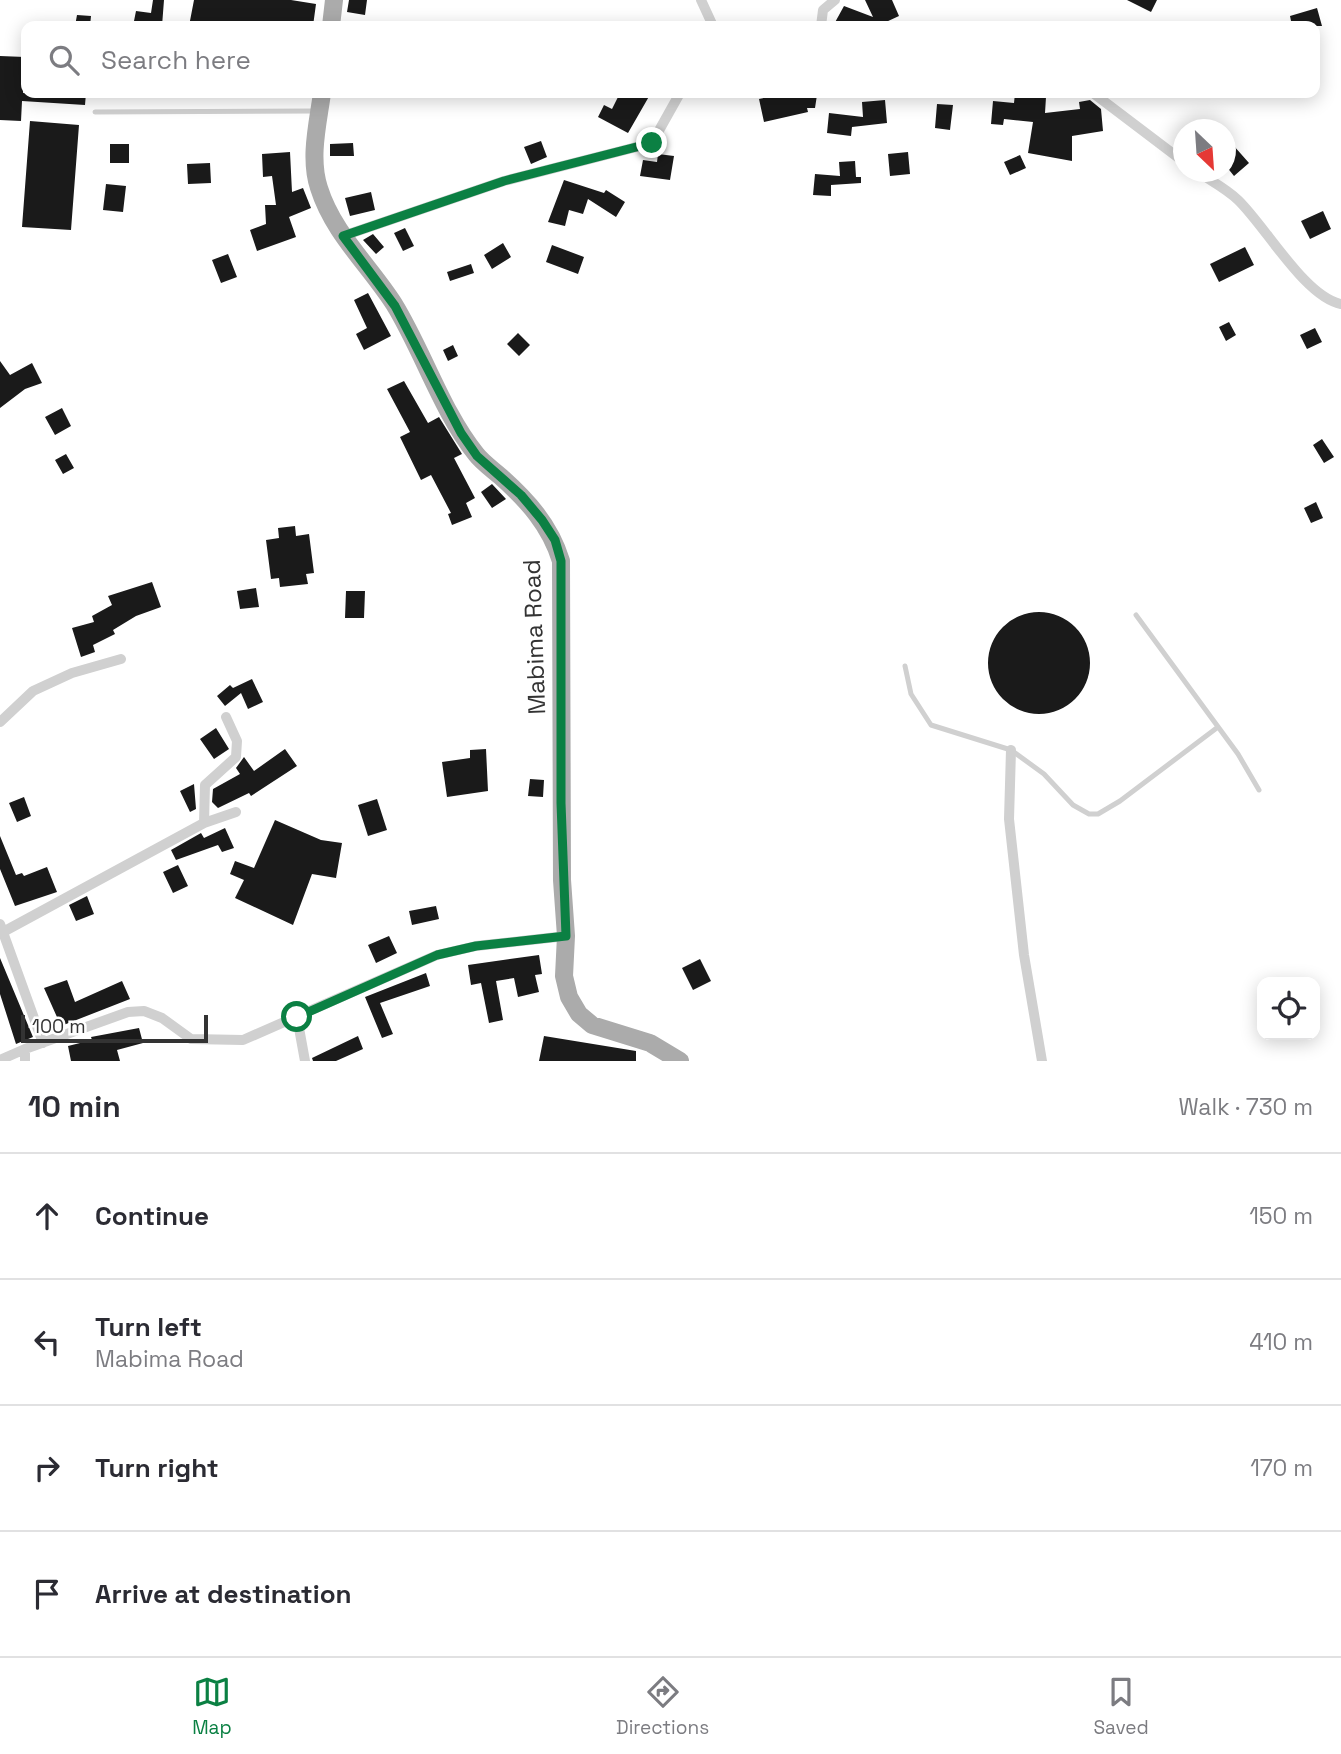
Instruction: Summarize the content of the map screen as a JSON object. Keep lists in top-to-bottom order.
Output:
{
  "streets": {
    "main road": ["Mabima Road"]
  },
  "scale_bar": "100 m",
  "north": "bottom right",
  "page": {
    "search": "Search here",
    "scale": "100 m",
    "heading": ["10 min", "Walk · 730 m"],
    "list": [
      ["Continue", "150 m"],
      ["Turn left", "Mabima Road", "410 m"],
      ["Turn right", "170 m"],
      "Arrive at destination"
    ],
    "nav": ["Map", "Directions", "Saved"]
  }
}
